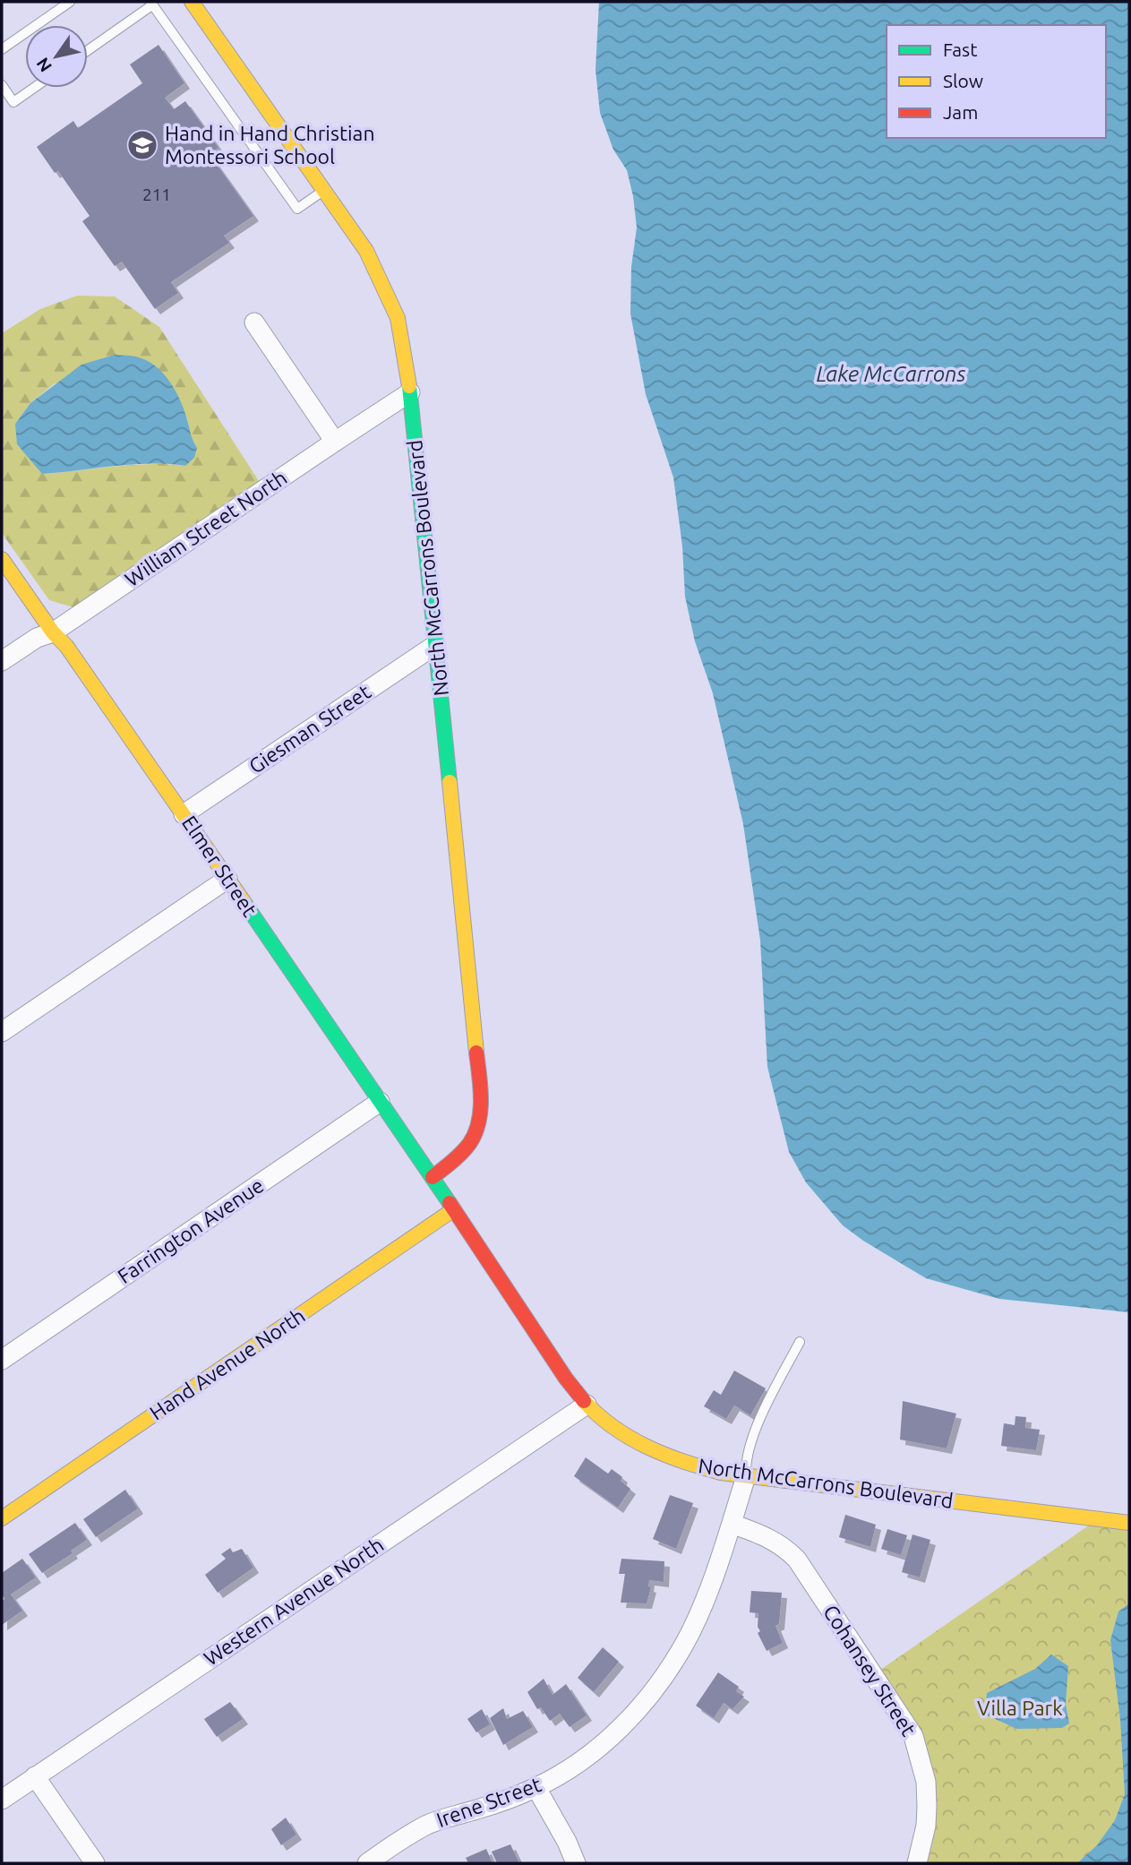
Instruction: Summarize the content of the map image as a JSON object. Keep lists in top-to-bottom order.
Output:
{
  "streets": {
    "street": [
      "William Street North",
      "North McCarrons Boulevard",
      "Giesman Street",
      "Elmer Street",
      "Farrington Avenue",
      "Hand Avenue North",
      "Western Avenue North",
      "Cohansey Street",
      "Irene Street"
    ]
  },
  "crossings": [
    ["William Street North", "North McCarrons Boulevard"],
    ["William Street North", "Elmer Street"],
    ["North McCarrons Boulevard", "Giesman Street"],
    ["North McCarrons Boulevard", "Elmer Street"],
    ["North McCarrons Boulevard", "Hand Avenue North"],
    ["North McCarrons Boulevard", "Western Avenue North"],
    ["North McCarrons Boulevard", "Irene Street"],
    ["Giesman Street", "Elmer Street"],
    ["Elmer Street", "Farrington Avenue"],
    ["Elmer Street", "Hand Avenue North"],
    ["Cohansey Street", "Irene Street"]
  ],
  "water": ["Lake McCarrons"],
  "parks": ["Villa Park"],
  "places": {
    "school or university": ["Hand in Hand Christian Montessori School"]
  },
  "house_numbers": ["211"],
  "legend": ["Fast", "Slow", "Jam"],
  "north": "bottom left"
}
